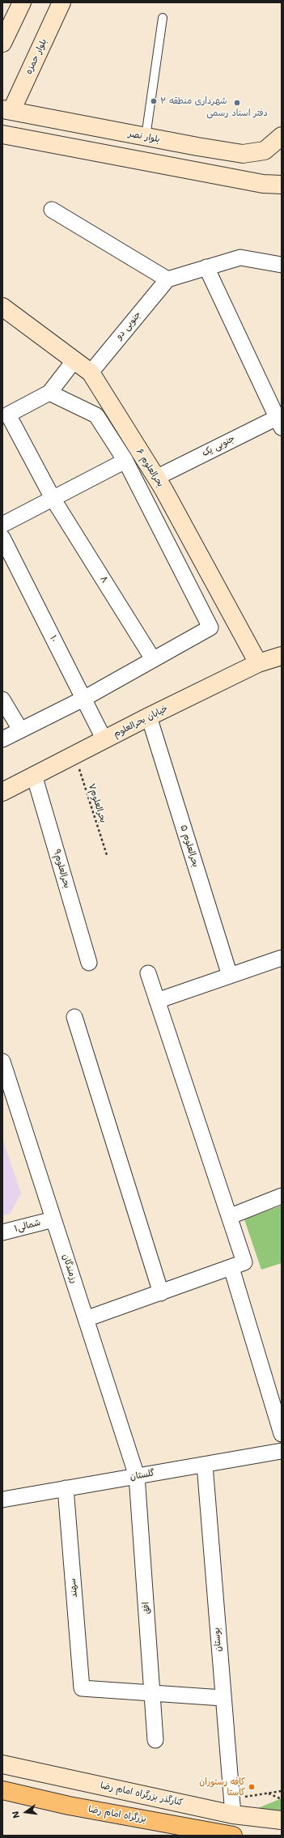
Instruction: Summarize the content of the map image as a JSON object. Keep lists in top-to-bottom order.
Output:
{
  "streets": {
    "highway": ["بزرگراه امام رضا"],
    "main road": [
      "بلوار حمزه",
      "بلوار نصر",
      "بحرالعلوم ۶",
      "خیابان بحرالعلوم",
      "کنارگذر بزرگراه امام رضا"
    ],
    "street": [
      "جنوبی دو",
      "جنوبی یک",
      "۸",
      "۱۰",
      "بحرالعلوم ۵",
      "بحرالعلوم۹",
      "شمالی۱",
      "رزمندگان",
      "گلستان",
      "سهند",
      "افق",
      "بوستان"
    ],
    "path": ["بحرالعلوم۷"]
  },
  "crossings": [
    ["بلوار حمزه", "بلوار نصر"],
    ["جنوبی دو", "بحرالعلوم ۶"],
    ["جنوبی یک", "بحرالعلوم ۶"],
    ["بحرالعلوم ۶", "خیابان بحرالعلوم"],
    ["۱۰", "خیابان بحرالعلوم"],
    ["خیابان بحرالعلوم", "بحرالعلوم۷"],
    ["خیابان بحرالعلوم", "بحرالعلوم ۵"],
    ["خیابان بحرالعلوم", "بحرالعلوم۹"],
    ["شمالی۱", "رزمندگان"],
    ["رزمندگان", "گلستان"],
    ["رزمندگان", "افق"],
    ["گلستان", "سهند"],
    ["گلستان", "افق"],
    ["گلستان", "بوستان"],
    ["سهند", "افق"],
    ["بوستان", "کنارگذر بزرگراه امام رضا"]
  ],
  "places": ["شهرداری منطقه ۲", "دفتر اسناد رسمی", "کافه رستوران کاستا"],
  "north": "left"
}
